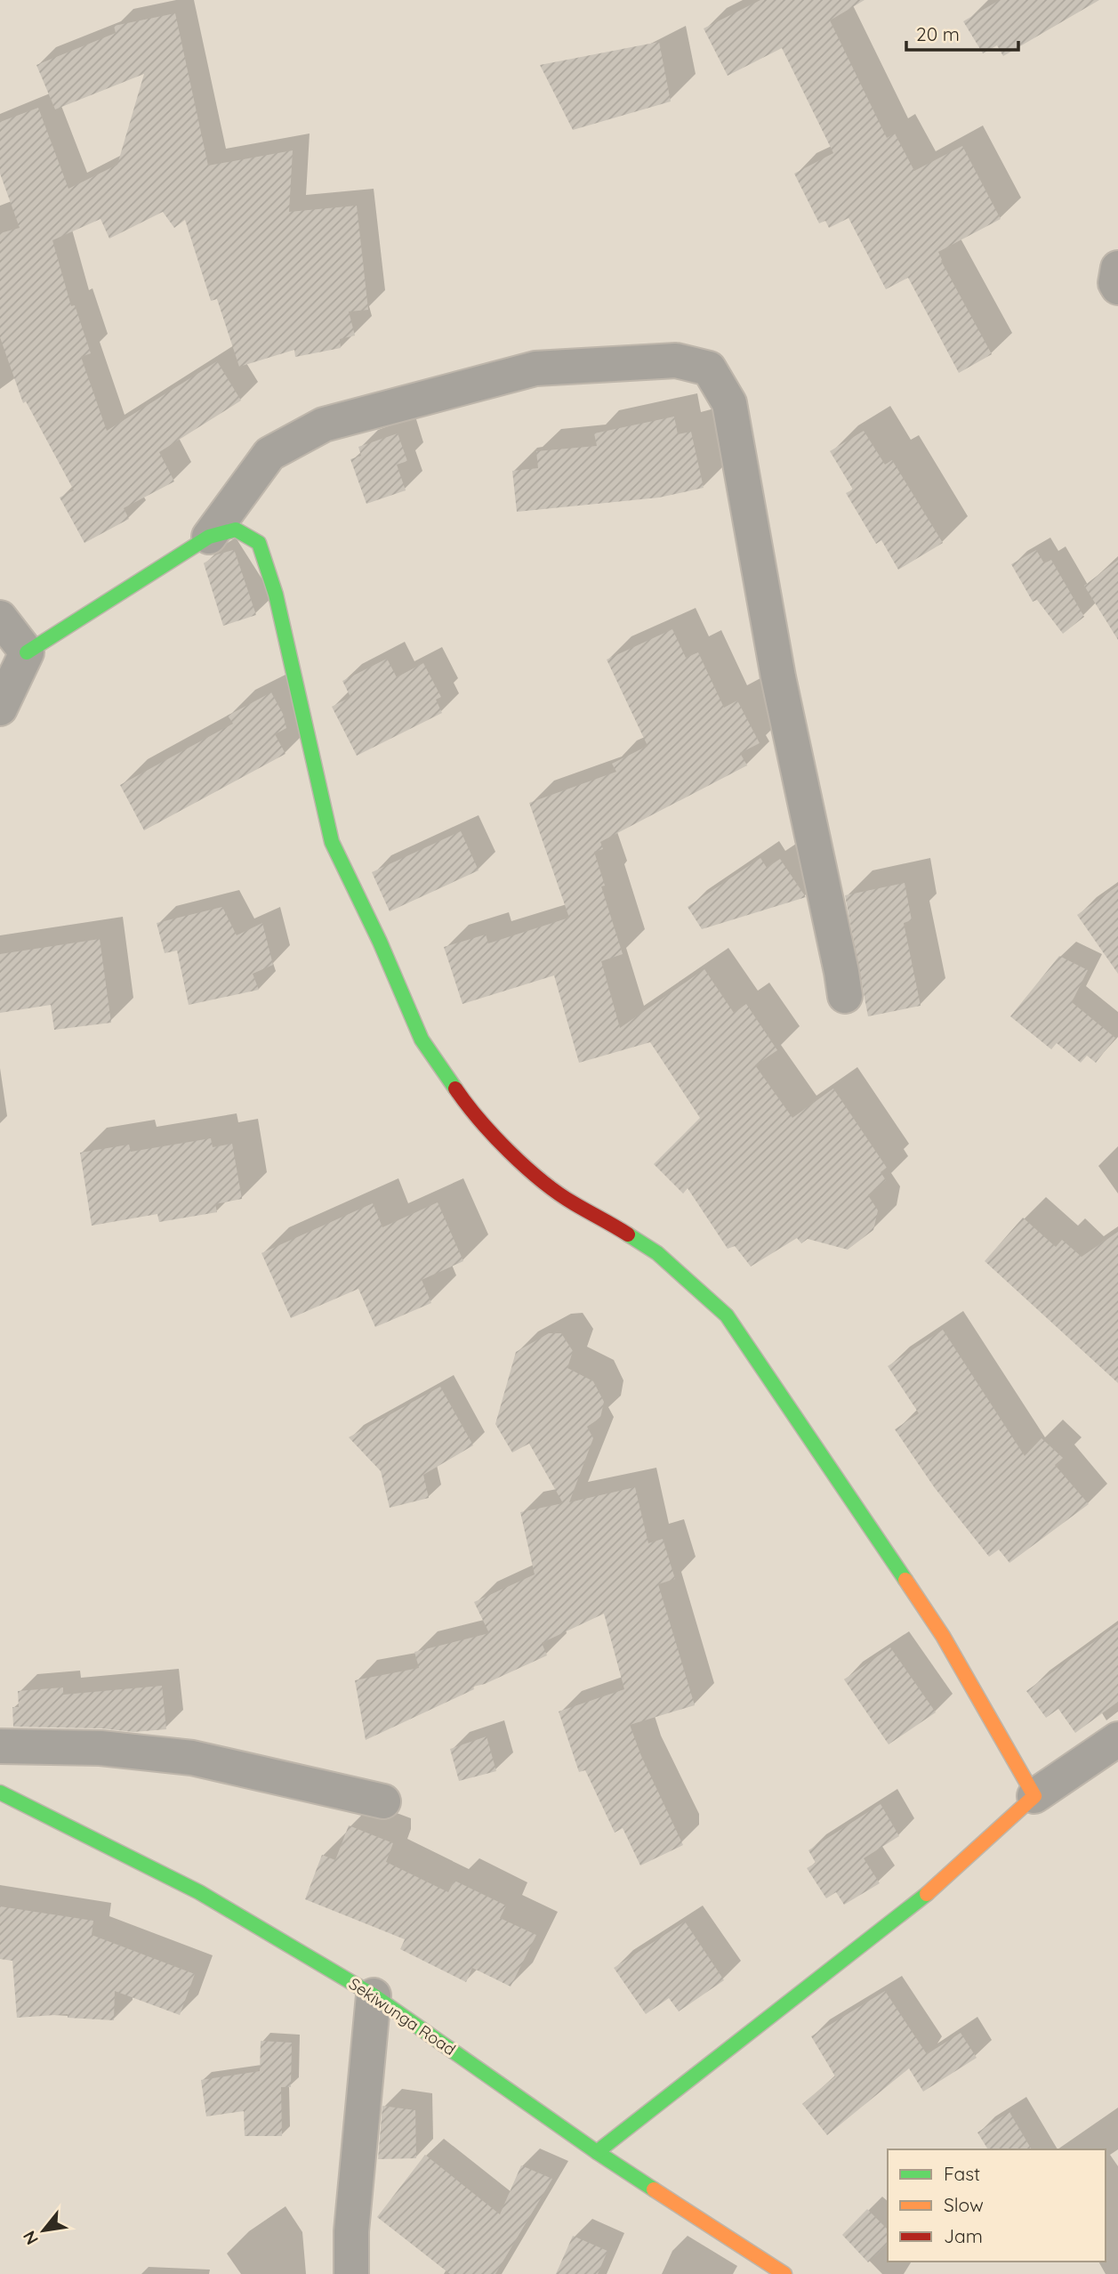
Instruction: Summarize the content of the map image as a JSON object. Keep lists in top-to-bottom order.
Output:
{
  "streets": {
    "street": ["Sekiwunga Road"]
  },
  "legend": ["Fast", "Slow", "Jam"],
  "scale_bar": "20 m",
  "north": "bottom left"
}
